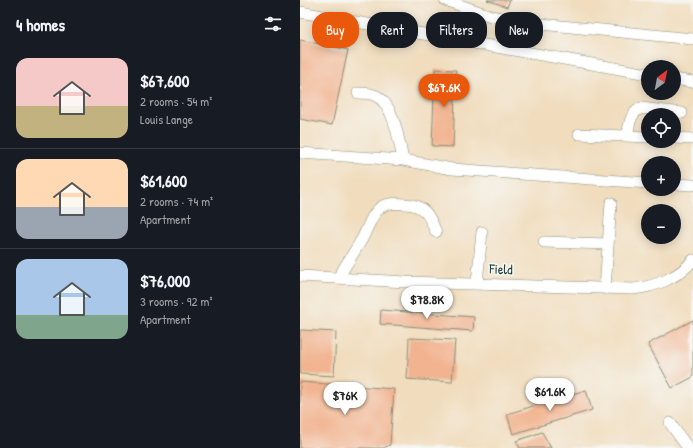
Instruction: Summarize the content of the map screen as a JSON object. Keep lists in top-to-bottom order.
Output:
{
  "streets": {
    "street": ["Field"]
  },
  "north": "top right",
  "page": {
    "heading": "4 homes",
    "chip": [
      "Buy",
      "Rent",
      "Filters",
      "New"
    ],
    "list": [
      {
        "name": "$67,600",
        "note": "2 rooms · 54 m² · Louis Lange"
      },
      {
        "name": "$61,600",
        "note": "2 rooms · 74 m² · Apartment"
      },
      {
        "name": "$76,000",
        "note": "3 rooms · 92 m² · Apartment"
      }
    ],
    "map_buttons": ["+", "−"],
    "price": [
      "$67.6K",
      "$78.8K",
      "$61.6K",
      "$76K"
    ]
  }
}
